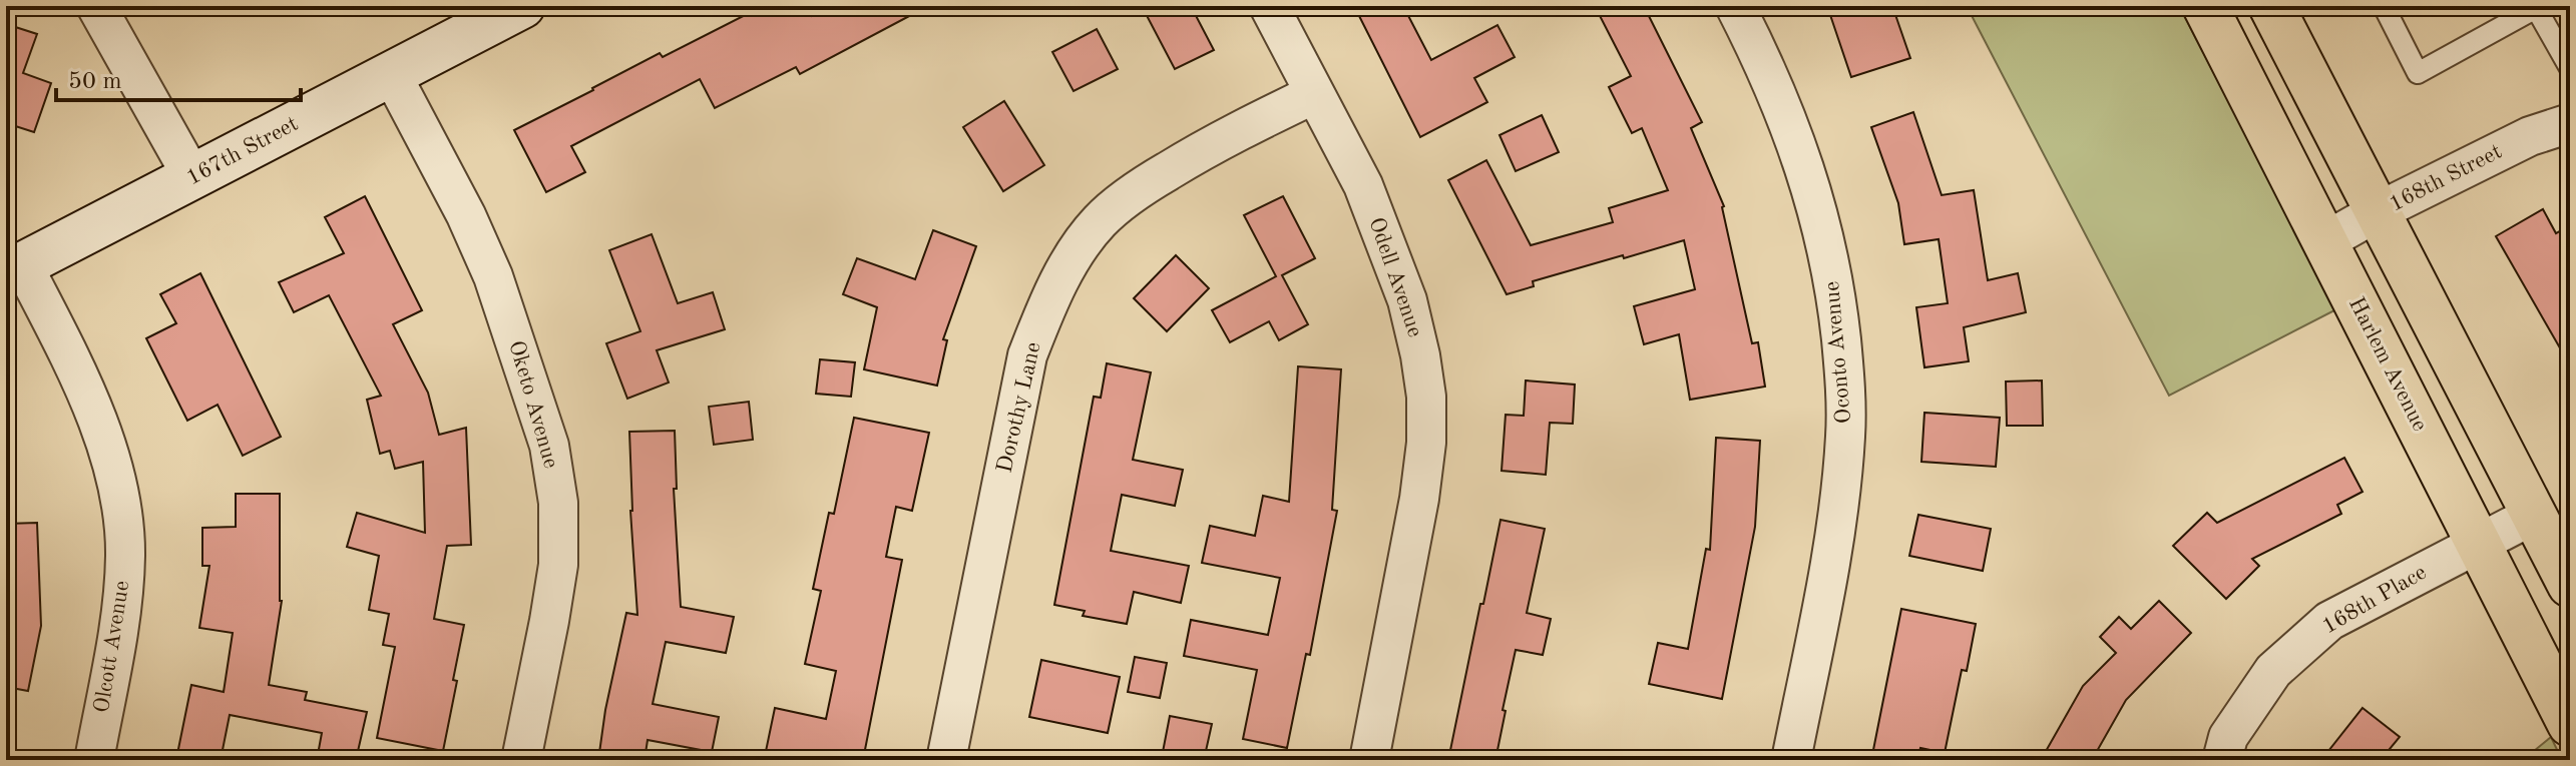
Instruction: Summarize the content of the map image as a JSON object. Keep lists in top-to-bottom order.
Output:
{
  "streets": {
    "main road": ["Harlem Avenue"],
    "street": [
      "167th Street",
      "168th Street",
      "Odell Avenue",
      "Oconto Avenue",
      "Oketo Avenue",
      "Dorothy Lane",
      "168th Place",
      "Olcott Avenue"
    ]
  },
  "crossings": [
    ["167th Street", "Oketo Avenue"],
    ["167th Street", "Olcott Avenue"],
    ["168th Street", "Harlem Avenue"],
    ["Odell Avenue", "Dorothy Lane"],
    ["Harlem Avenue", "168th Place"]
  ],
  "scale_bar": "50 m"
}
